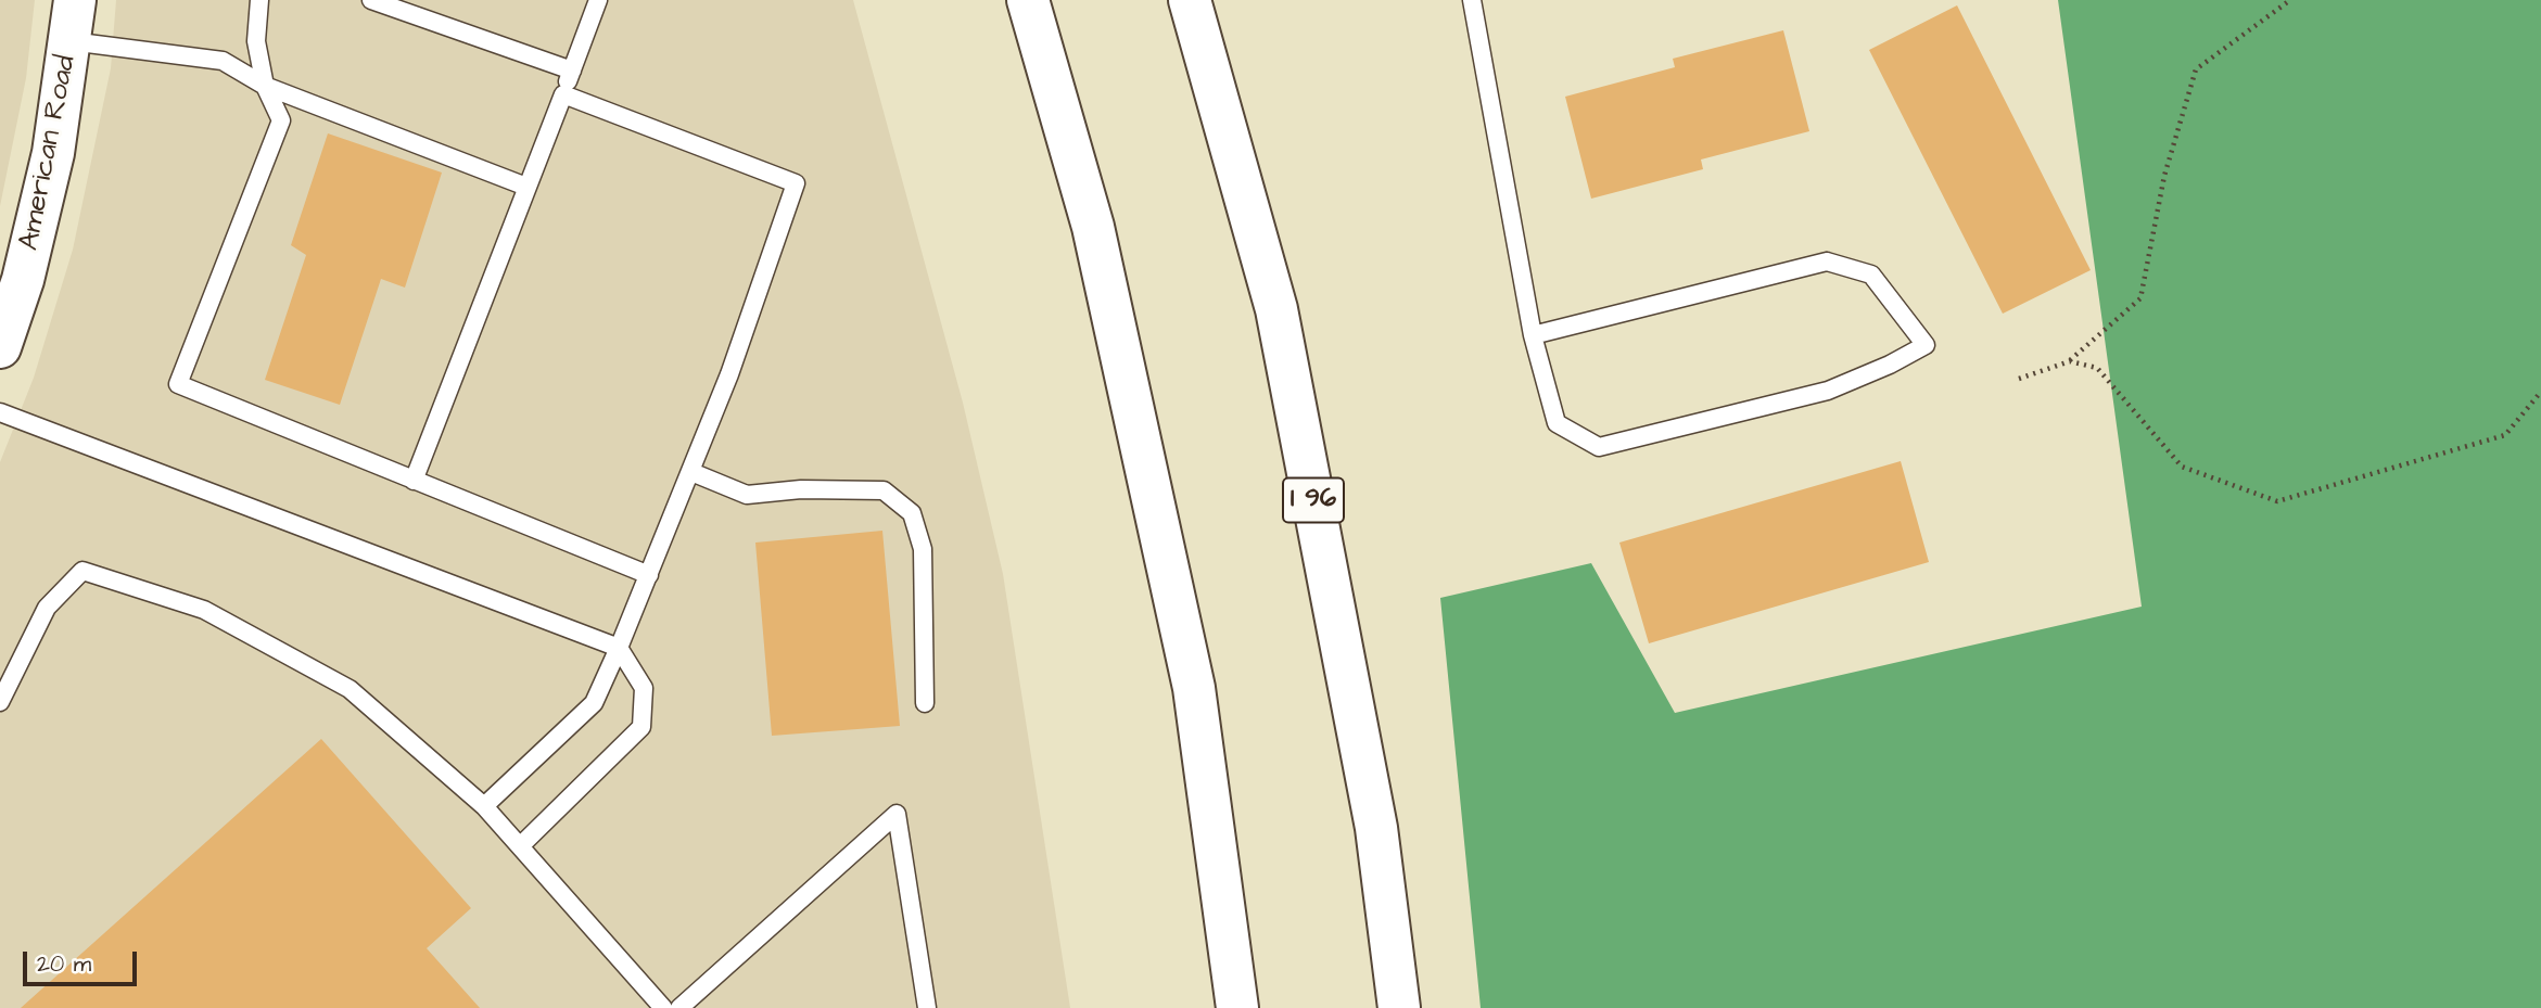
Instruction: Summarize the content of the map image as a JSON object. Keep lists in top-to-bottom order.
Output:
{
  "streets": {
    "main road": ["American Road", "I 96"]
  },
  "scale_bar": "20 m"
}
